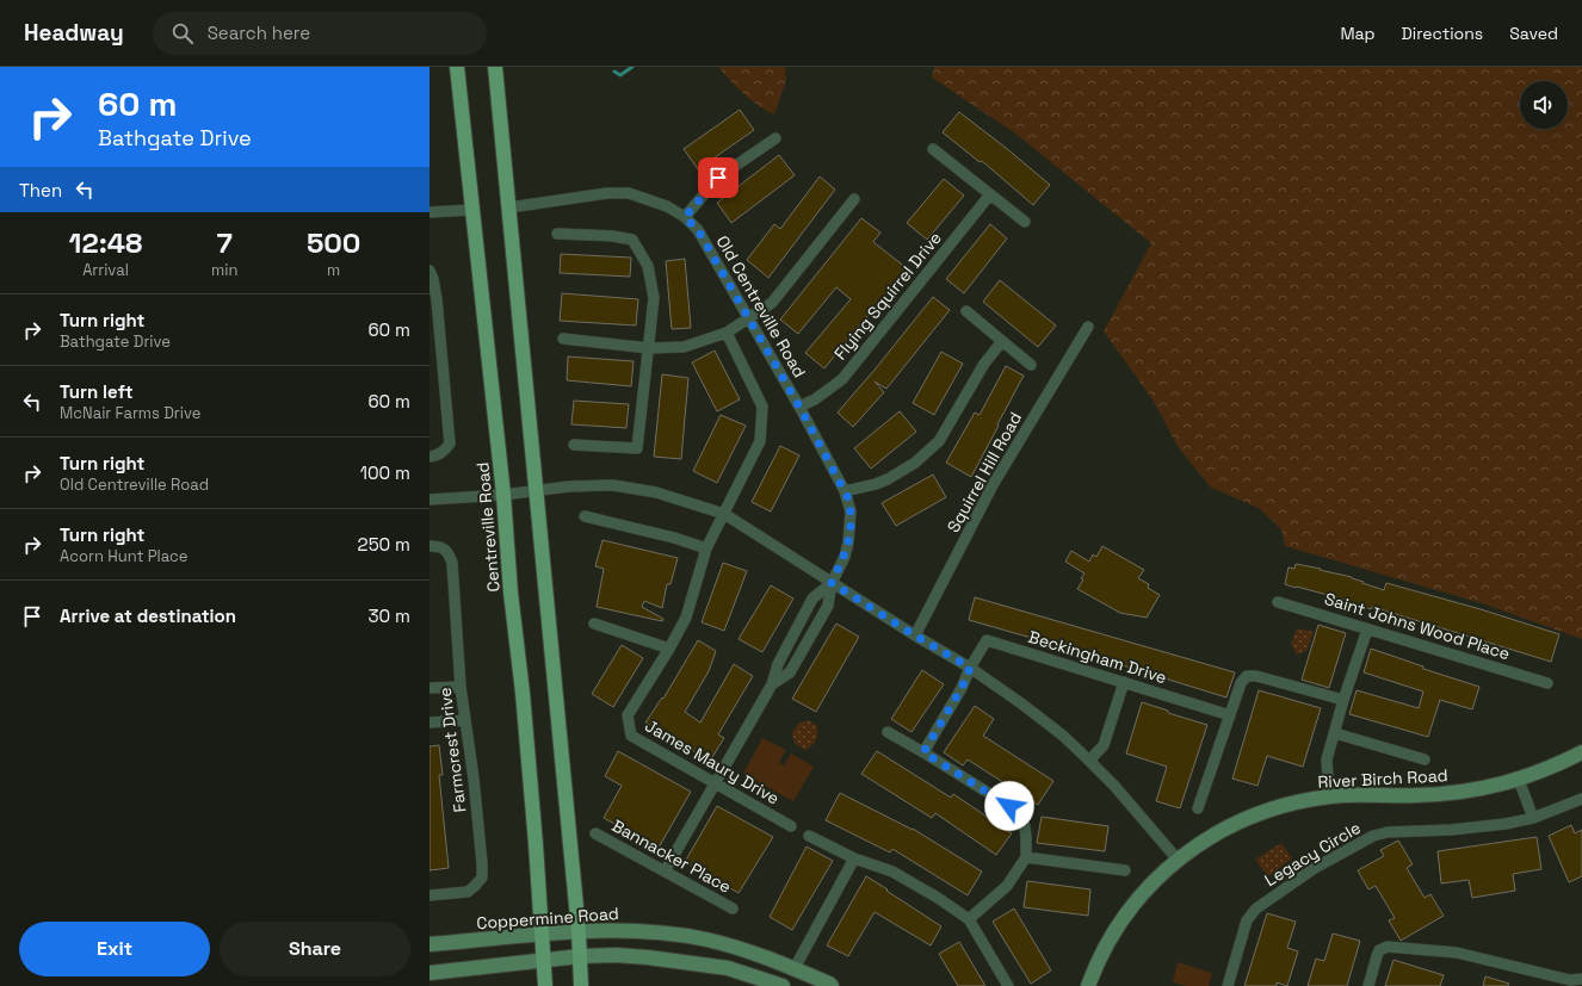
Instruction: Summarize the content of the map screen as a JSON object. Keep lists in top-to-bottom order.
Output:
{
  "streets": {
    "main road": ["Centreville Road"],
    "street": [
      "Flying Squirrel Drive",
      "Old Centreville Road",
      "Squirrel Hill Road",
      "Saint Johns Wood Place",
      "Beckingham Drive",
      "Farmcrest Drive",
      "James Maury Drive",
      "River Birch Road",
      "Legacy Circle",
      "Bannacker Place",
      "Coppermine Road"
    ]
  },
  "crossings": [
    ["Flying Squirrel Drive", "Old Centreville Road"],
    ["Centreville Road", "Coppermine Road"]
  ],
  "page": {
    "header": "Headway",
    "search": "Search here",
    "nav": ["Map", "Directions", "Saved"],
    "turn": ["60 m", "Bathgate Drive"],
    "then": "Then",
    "eta": [
      "12:48",
      "Arrival",
      "7",
      "min",
      "500",
      "m"
    ],
    "list": [
      {
        "name": "Turn right",
        "note": "Bathgate Drive",
        "value": "60 m"
      },
      {
        "name": "Turn left",
        "note": "McNair Farms Drive",
        "value": "60 m"
      },
      {
        "name": "Turn right",
        "note": "Old Centreville Road",
        "value": "100 m"
      },
      {
        "name": "Turn right",
        "note": "Acorn Hunt Place",
        "value": "250 m"
      },
      {
        "name": "Arrive at destination",
        "value": "30 m"
      }
    ],
    "buttons": ["Exit", "Share"]
  }
}
